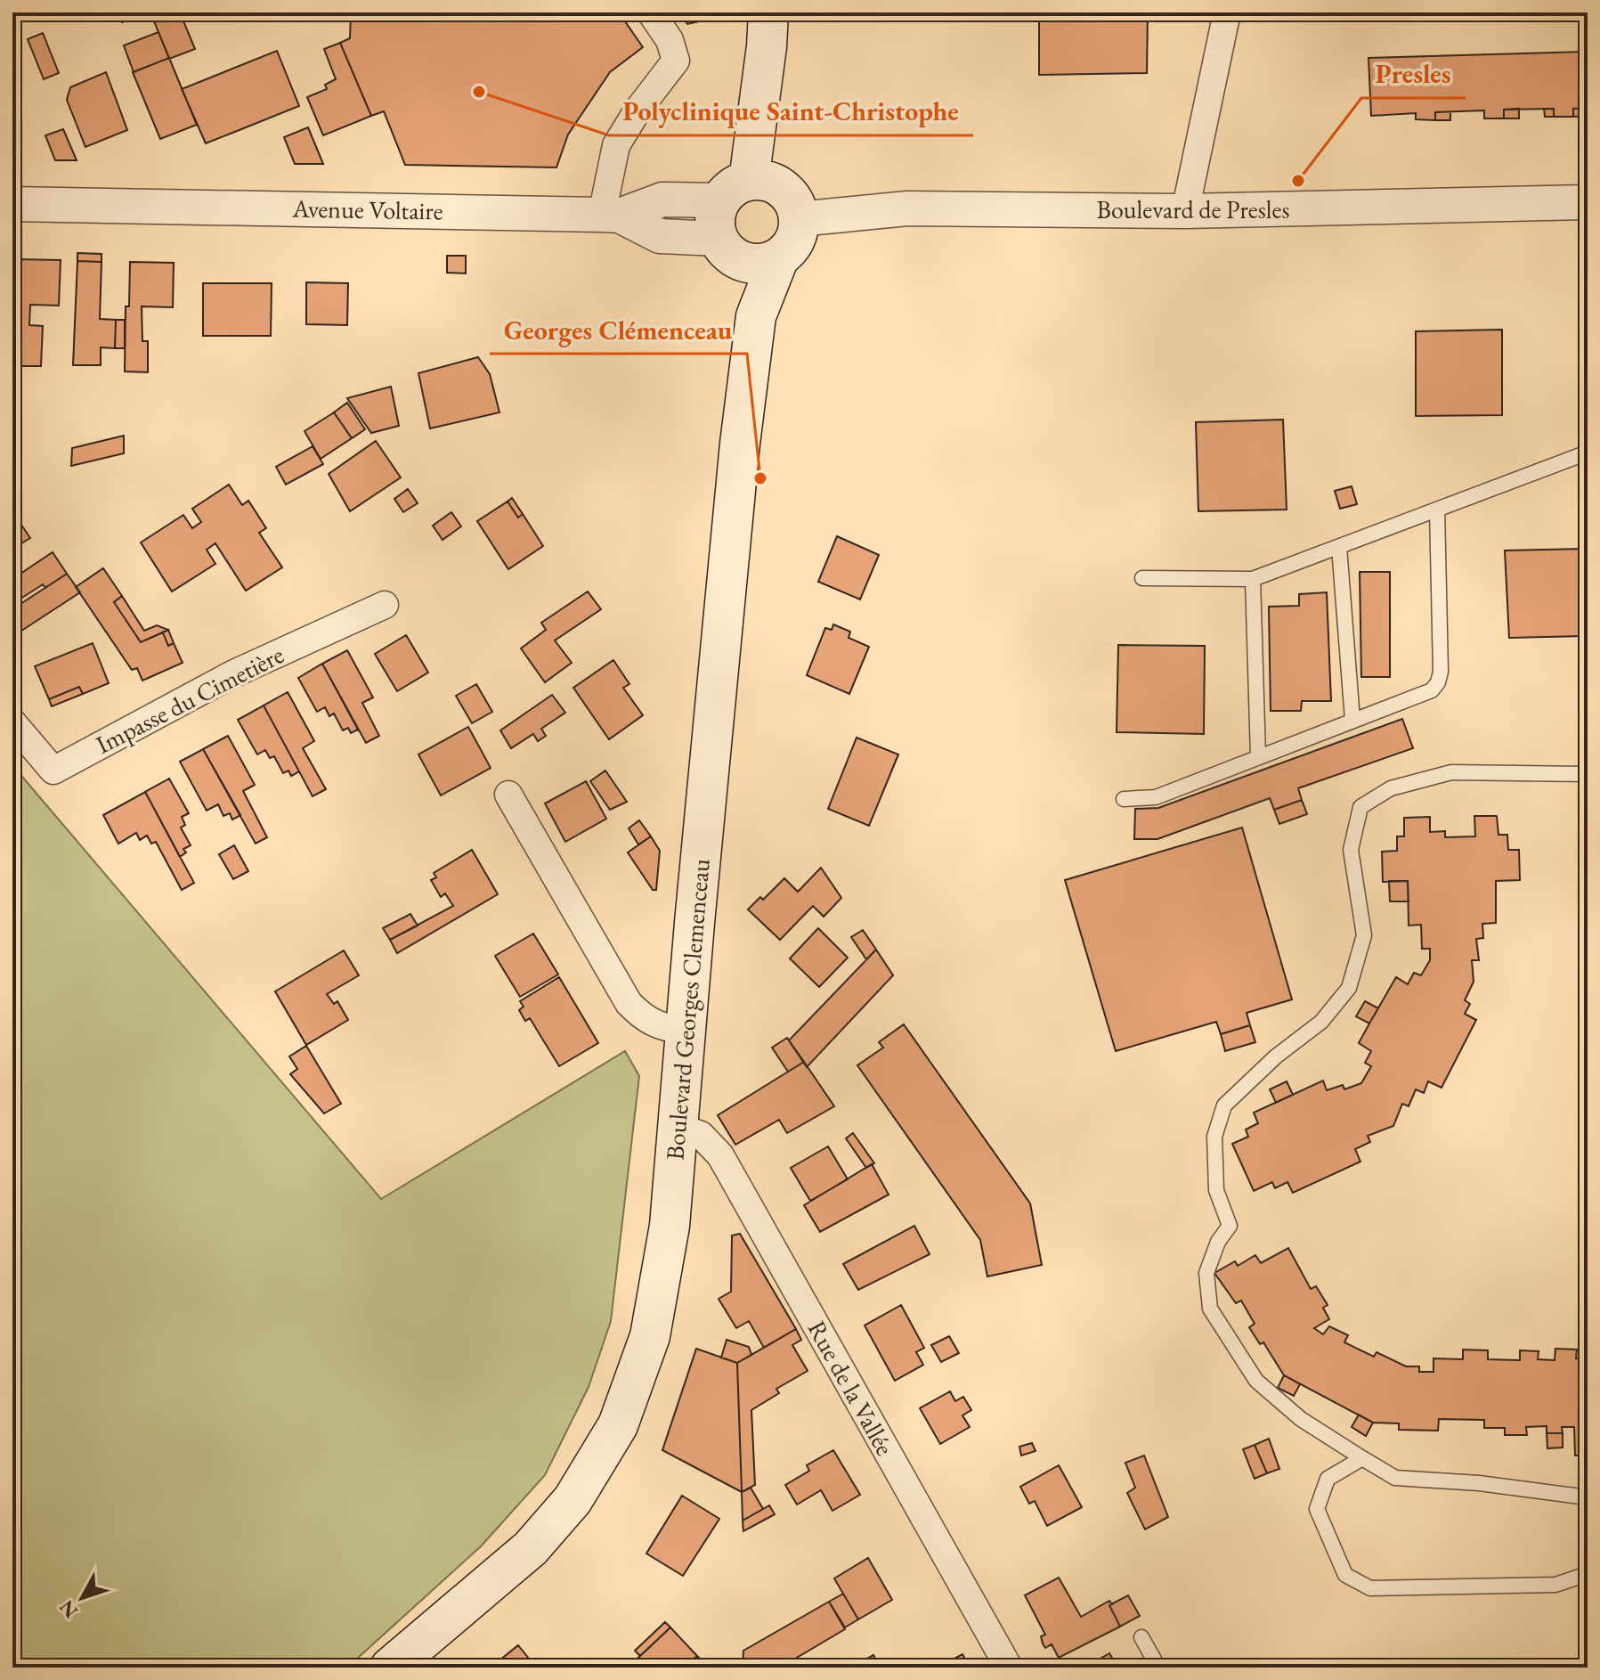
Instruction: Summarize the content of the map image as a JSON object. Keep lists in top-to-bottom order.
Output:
{
  "streets": {
    "main road": ["Boulevard Georges Clemenceau"],
    "street": [
      "Avenue Voltaire",
      "Boulevard de Presles",
      "Impasse du Cimetière",
      "Rue de la Vallée"
    ]
  },
  "crossings": [
    ["Avenue Voltaire", "Boulevard de Presles"],
    ["Avenue Voltaire", "Boulevard Georges Clemenceau"],
    ["Boulevard de Presles", "Boulevard Georges Clemenceau"],
    ["Boulevard Georges Clemenceau", "Rue de la Vallée"]
  ],
  "places": ["Polyclinique Saint-Christophe", "Presles", "Georges Clémenceau"],
  "north": "bottom left"
}
